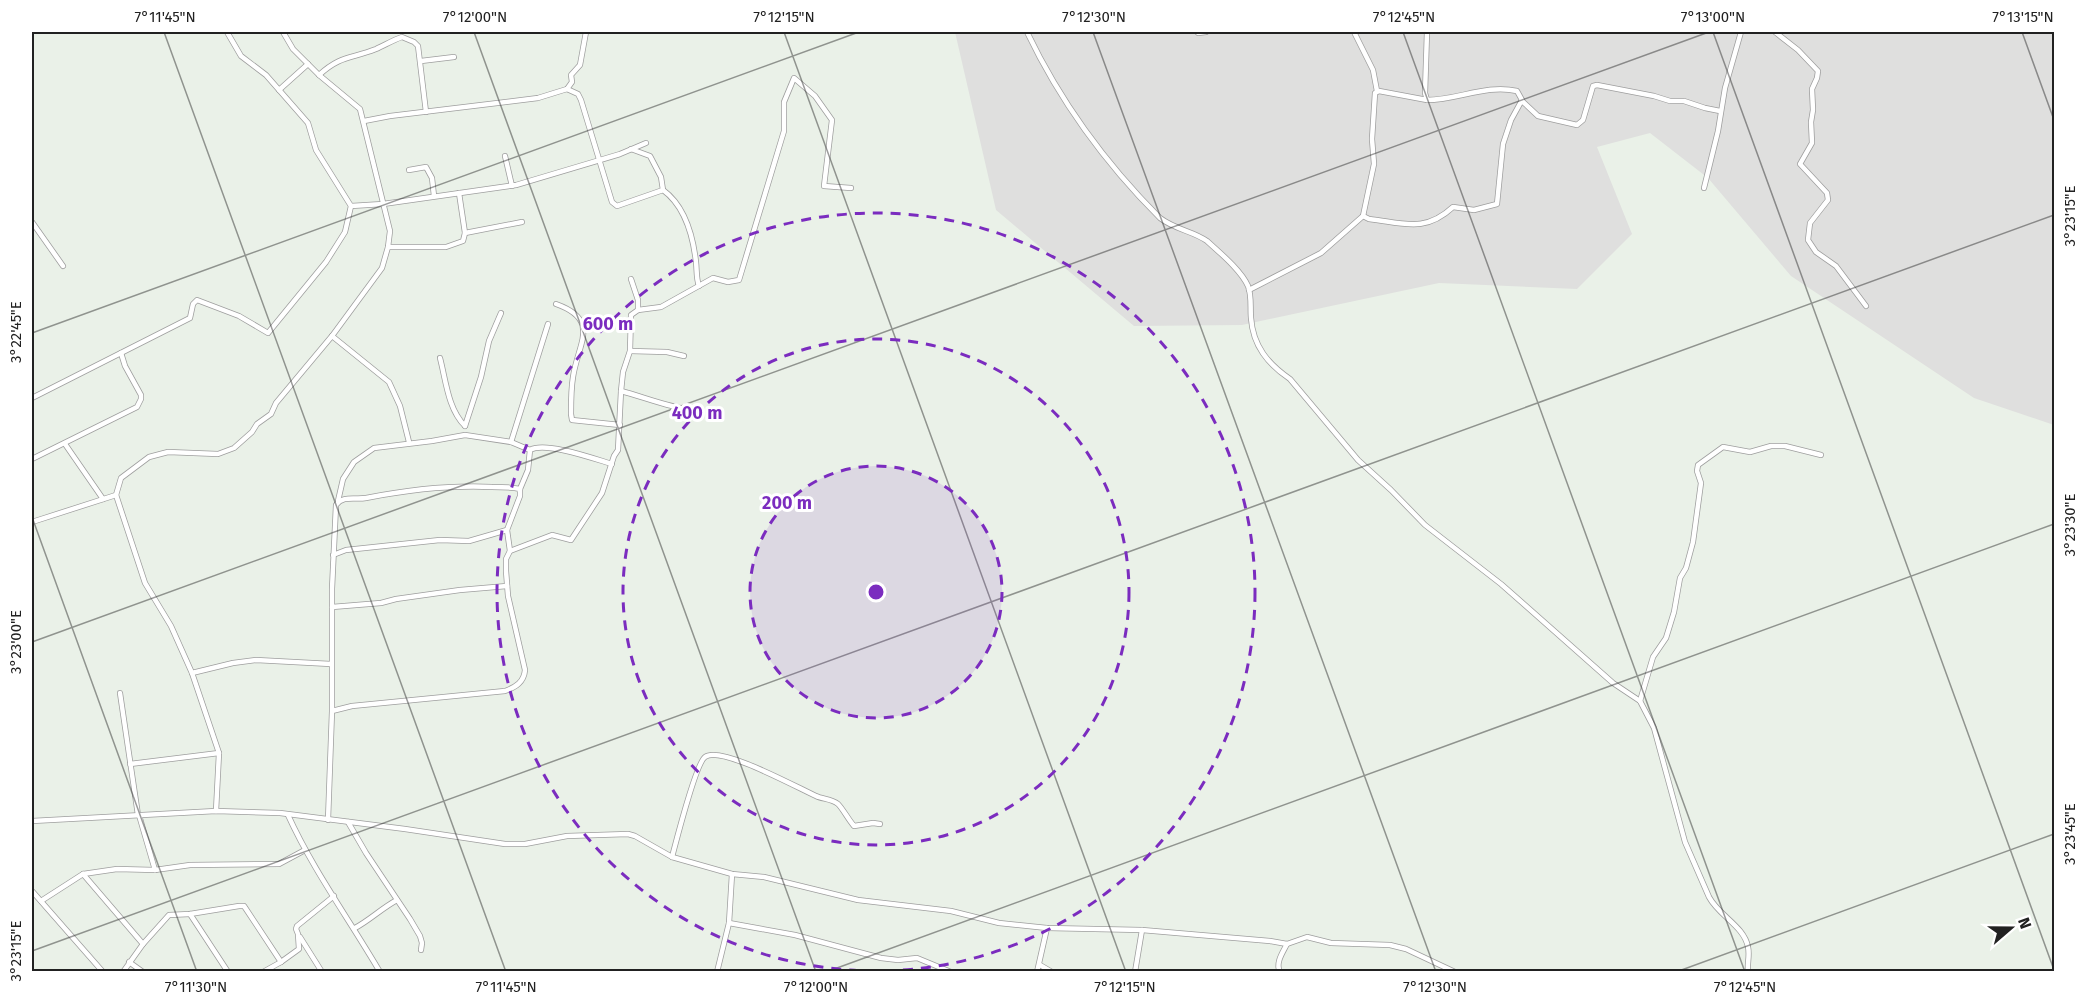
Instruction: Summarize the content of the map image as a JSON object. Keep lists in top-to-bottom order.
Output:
{
  "north": "right",
  "coordinates": [
    "7°11'45\"N",
    "7°12'00\"N",
    "7°12'15\"N",
    "7°12'30\"N",
    "7°12'45\"N",
    "7°13'00\"N",
    "7°13'15\"N",
    "3°23'15\"E",
    "3°22'45\"E",
    "3°23'30\"E",
    "3°23'00\"E",
    "3°23'45\"E",
    "7°11'30\"N"
  ],
  "rings": ["600 m", "400 m", "200 m"]
}
